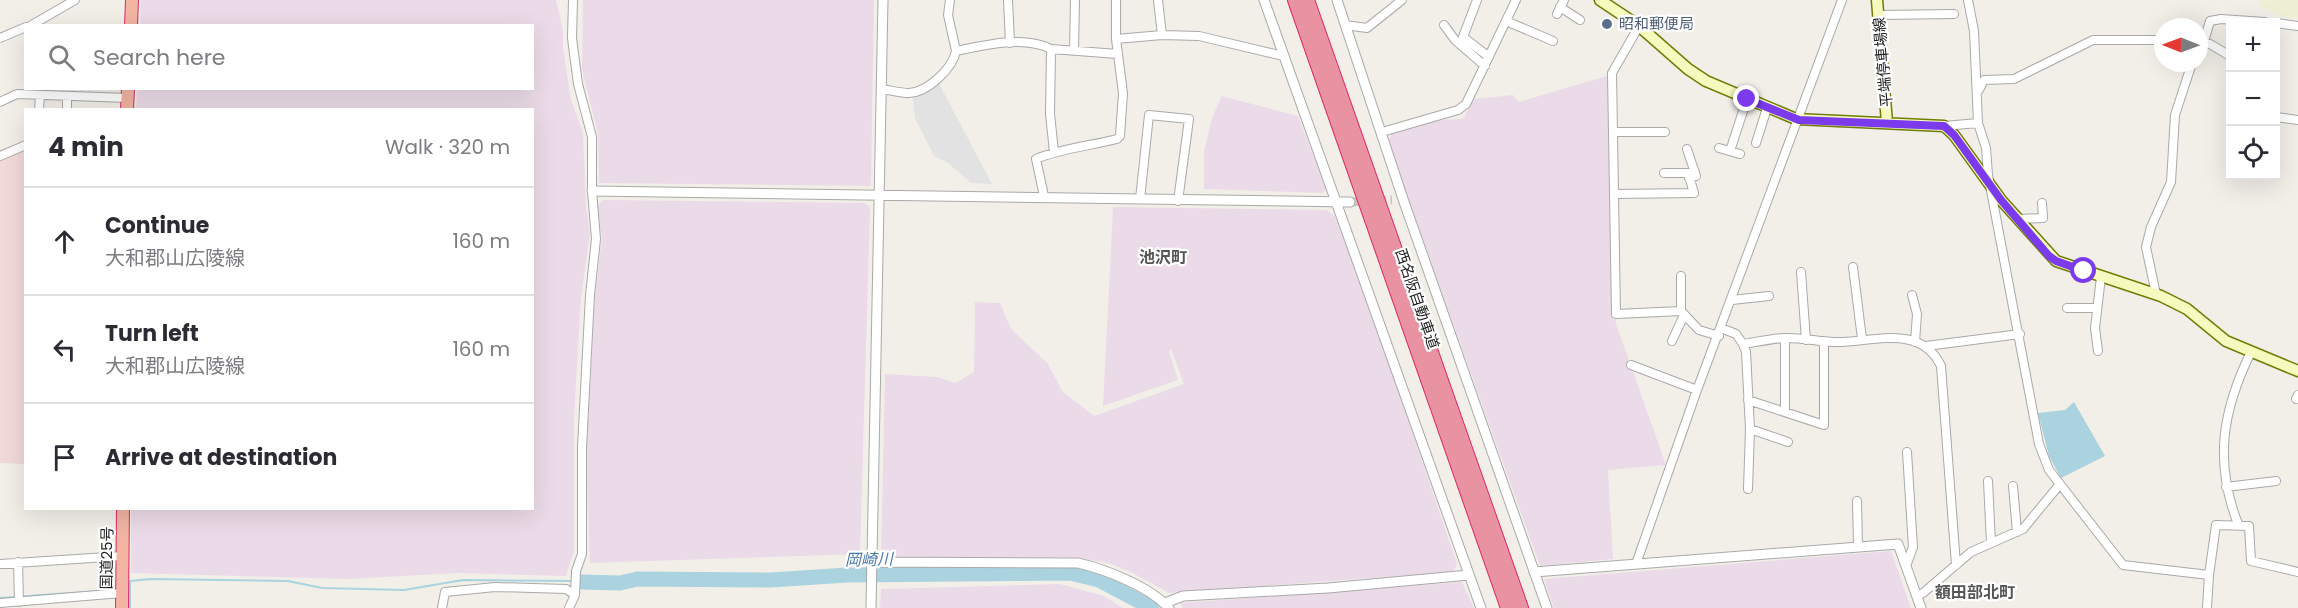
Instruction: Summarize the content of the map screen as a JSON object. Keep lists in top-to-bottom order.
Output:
{
  "streets": {
    "highway": ["西名阪自動車道", "国道25号"],
    "main road": ["平端停車場線"]
  },
  "districts": ["池沢町", "額田部北町"],
  "water": ["岡崎川"],
  "places": ["昭和郵便局"],
  "north": "left",
  "page": {
    "map_buttons": ["+", "−"],
    "search": "Search here",
    "heading": ["4 min", "Walk · 320 m"],
    "list": [
      ["Continue", "大和郡山広陵線", "160 m"],
      ["Turn left", "大和郡山広陵線", "160 m"],
      "Arrive at destination"
    ]
  }
}
